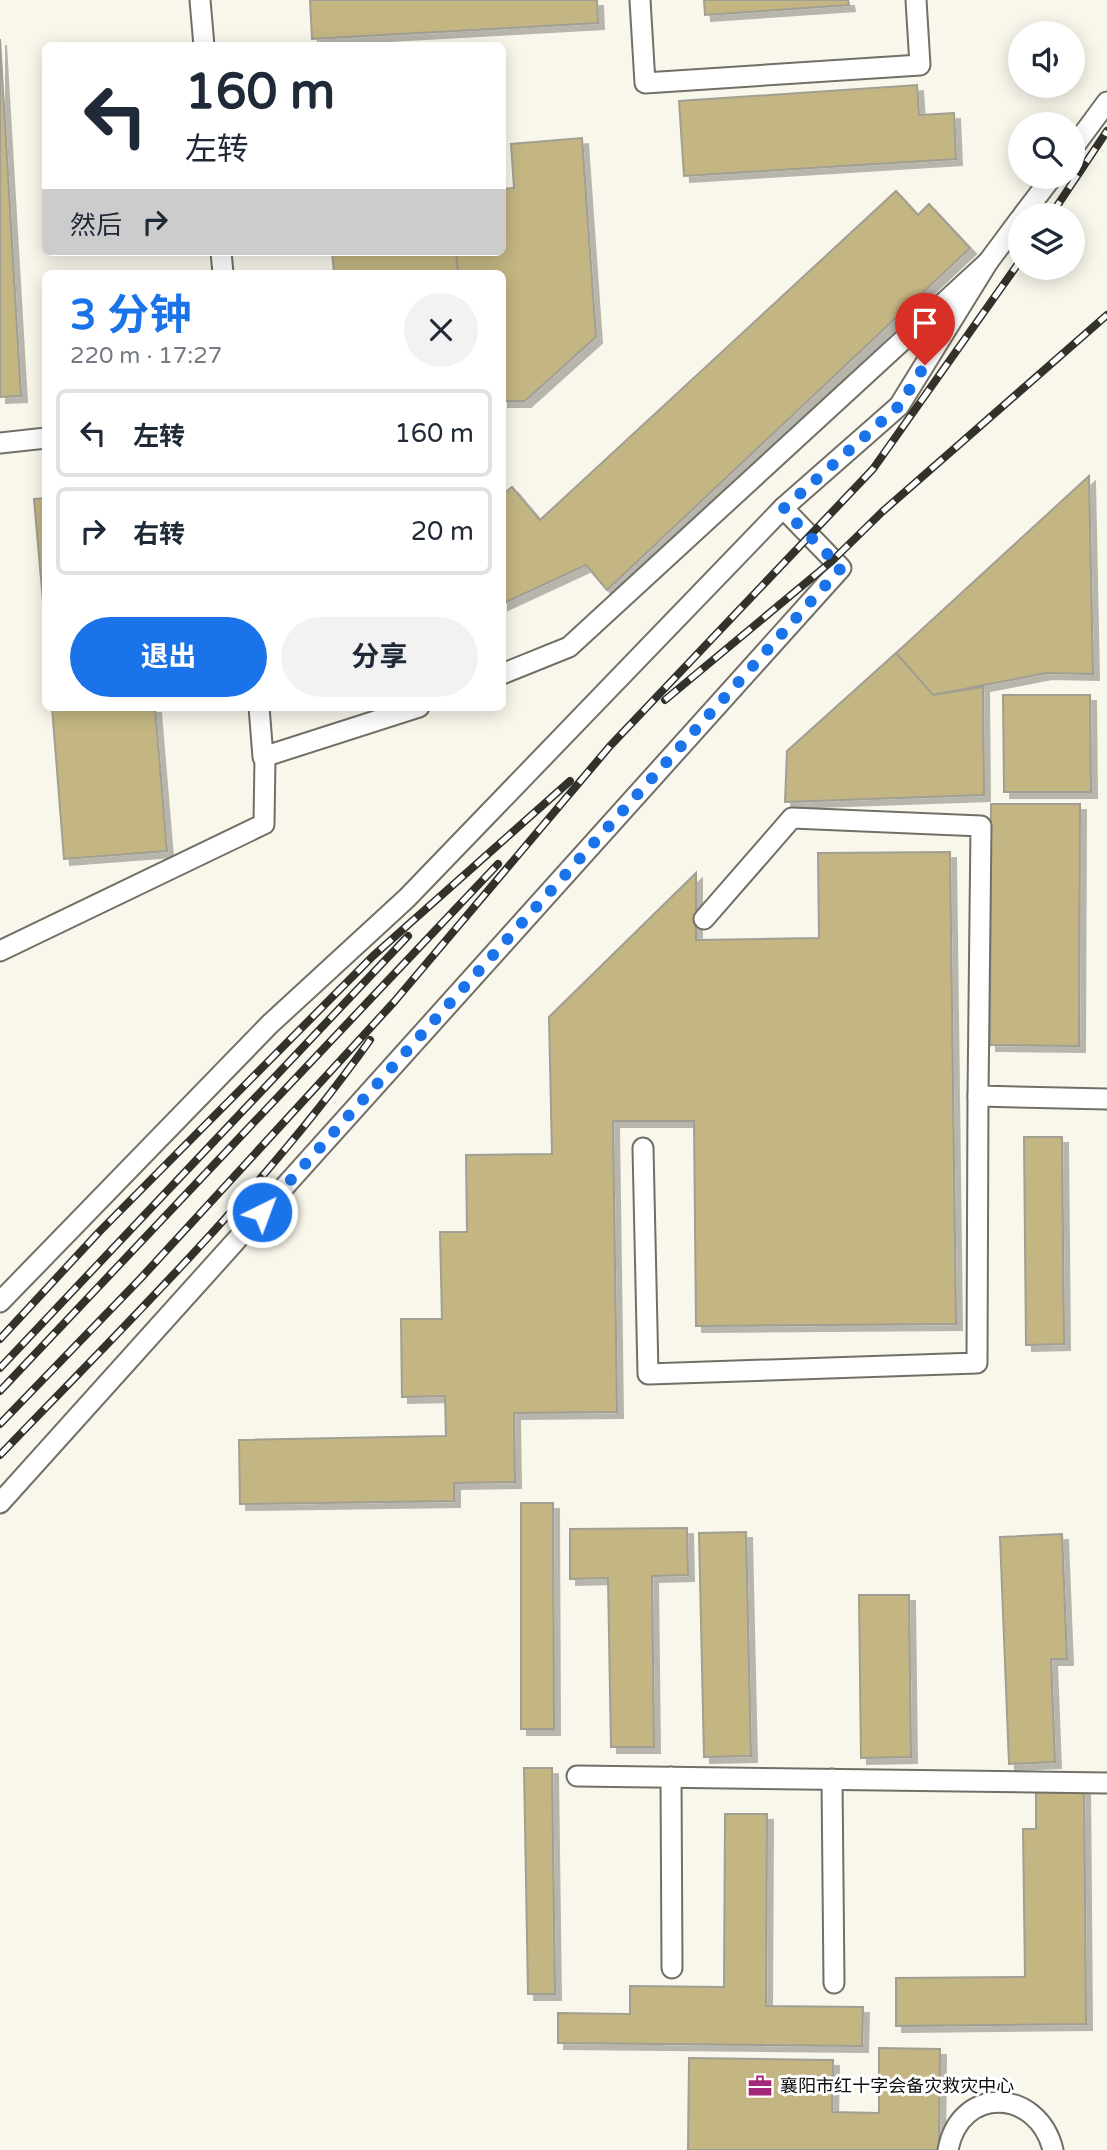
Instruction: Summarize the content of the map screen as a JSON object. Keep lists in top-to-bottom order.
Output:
{
  "places": {
    "office": ["襄阳市红十字会备灾救灾中心"]
  },
  "page": {
    "turn": ["160 m", "左转"],
    "then": "然后",
    "heading": ["3 分钟", "220 m · 17:27"],
    "list": [
      {
        "name": "左转",
        "value": "160 m"
      },
      {
        "name": "右转",
        "value": "20 m"
      }
    ],
    "buttons": ["退出", "分享"]
  }
}
